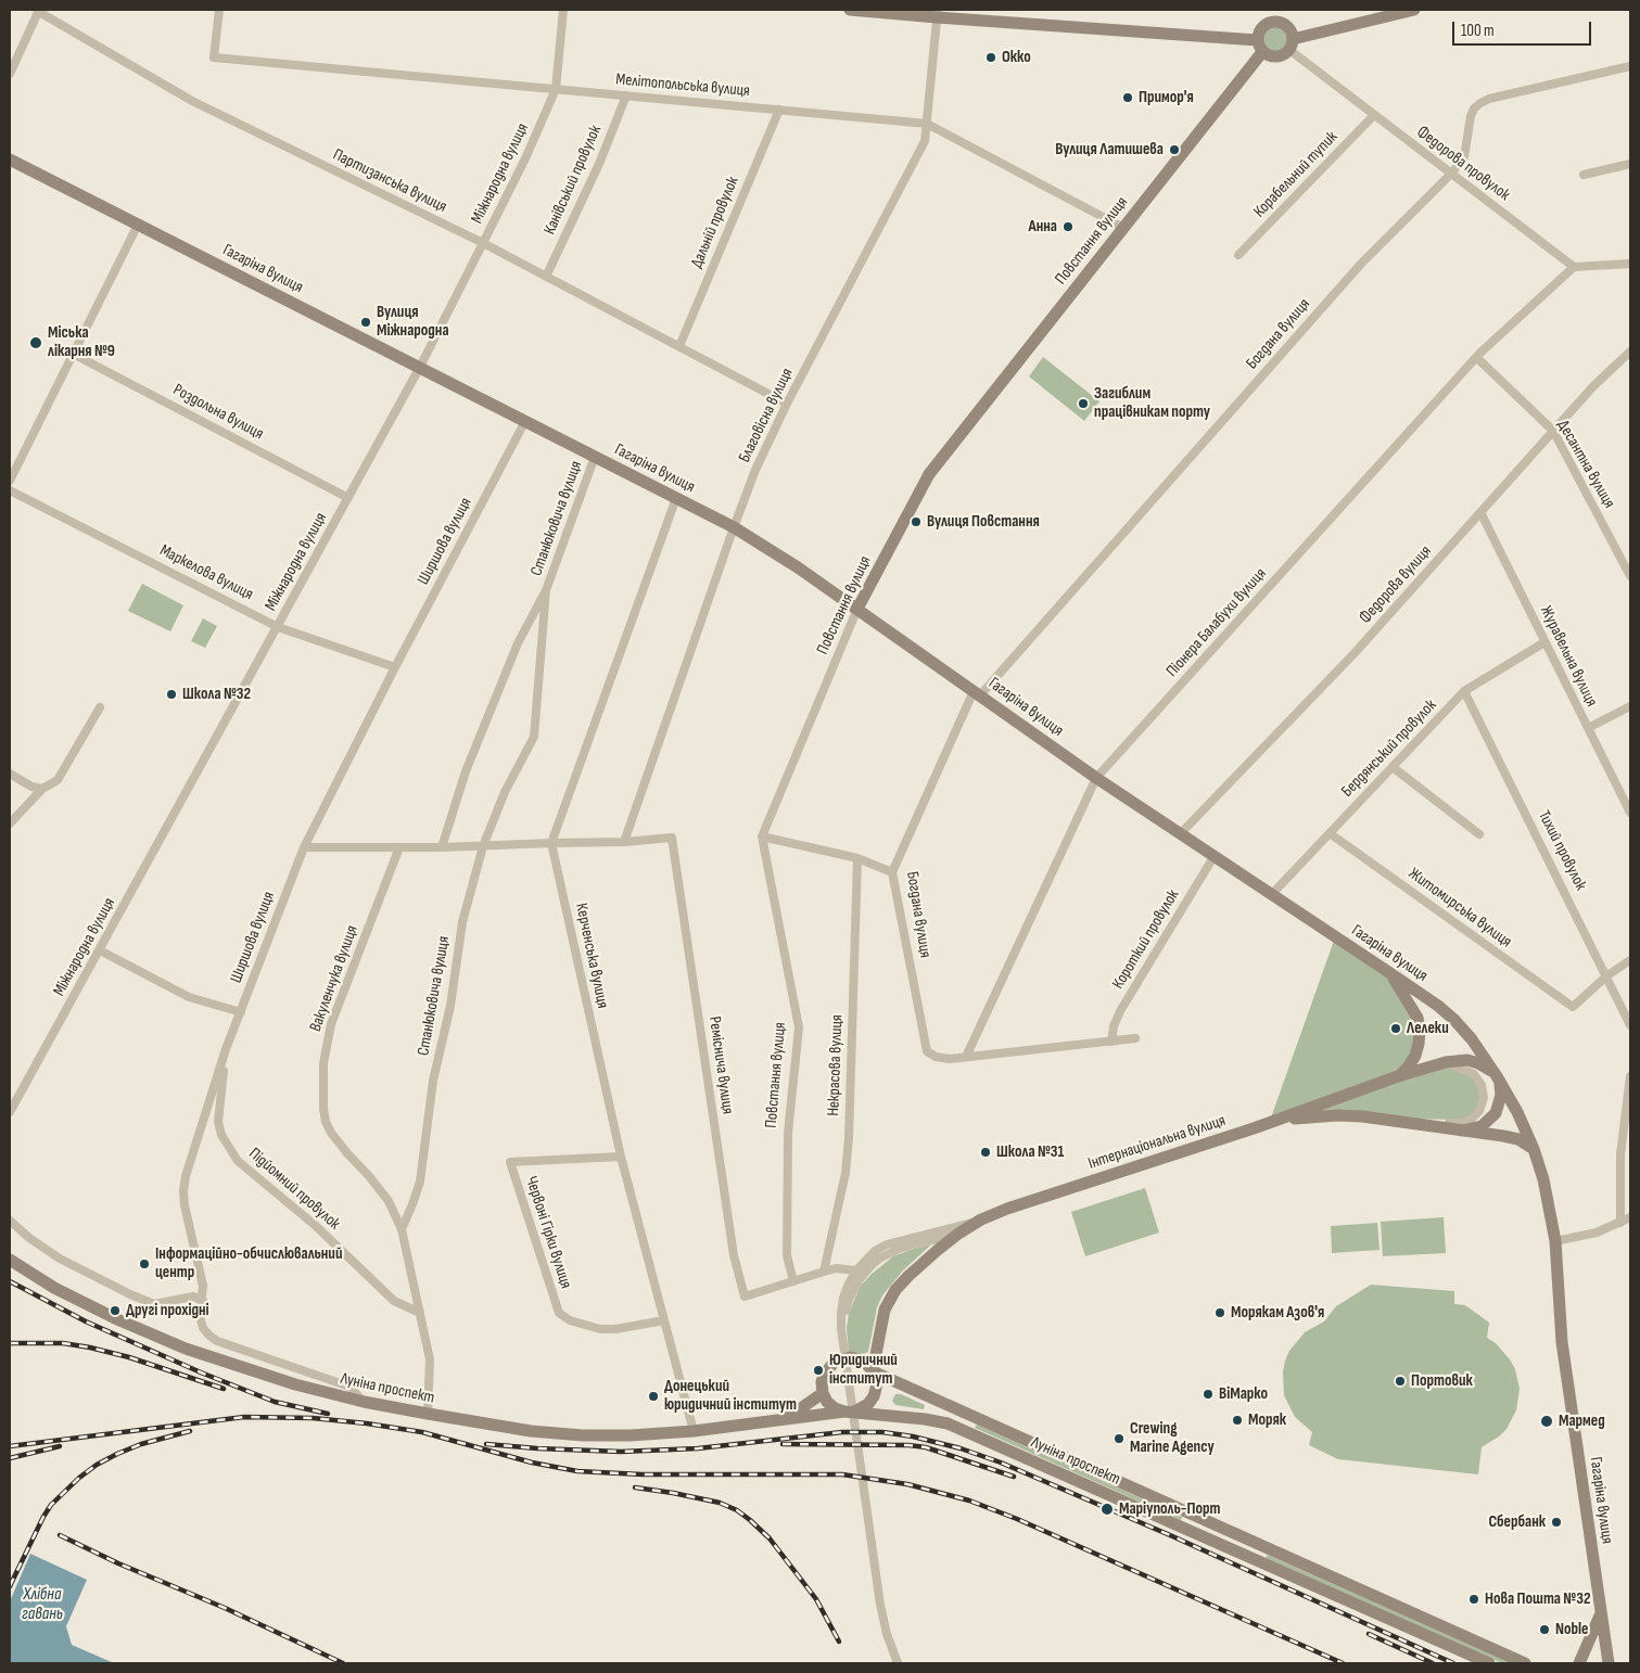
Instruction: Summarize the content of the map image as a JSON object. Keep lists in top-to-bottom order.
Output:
{
  "streets": {
    "street": [
      "Мелітопольська вулиця",
      "Федорова провулок",
      "Міжнародна вулиця",
      "Корабельний тупик",
      "Канівський провулок",
      "Партизанська вулиця",
      "Дальній провулок",
      "Повстання вулиця",
      "Гагаріна вулиця",
      "Богдана вулиця",
      "Роздольна вулиця",
      "Благовісна вулиця",
      "Десантна вулиця",
      "Станюковича вулиця",
      "Ширшова вулиця",
      "Маркелова вулиця",
      "Федорова вулиця",
      "Піонера Балабухи вулиця",
      "Журавельна вулиця",
      "Бердянський провулок",
      "Тихий провулок",
      "Житомирська вулиця",
      "Короткий провулок",
      "Керченська вулиця",
      "Вакуленчука вулиця",
      "Реміснича вулиця",
      "Некрасова вулиця",
      "Інтернаціональна вулиця",
      "Підйомний провулок",
      "Червоні Гірки вулиця",
      "Луніна проспект"
    ]
  },
  "crossings": [
    ["Мелітопольська вулиця", "Міжнародна вулиця"],
    ["Мелітопольська вулиця", "Канівський провулок"],
    ["Мелітопольська вулиця", "Дальній провулок"],
    ["Мелітопольська вулиця", "Повстання вулиця"],
    ["Мелітопольська вулиця", "Благовісна вулиця"],
    ["Федорова провулок", "Корабельний тупик"],
    ["Федорова провулок", "Повстання вулиця"],
    ["Федорова провулок", "Богдана вулиця"],
    ["Федорова провулок", "Піонера Балабухи вулиця"],
    ["Міжнародна вулиця", "Партизанська вулиця"],
    ["Міжнародна вулиця", "Гагаріна вулиця"],
    ["Міжнародна вулиця", "Роздольна вулиця"],
    ["Міжнародна вулиця", "Маркелова вулиця"],
    ["Канівський провулок", "Партизанська вулиця"],
    ["Партизанська вулиця", "Дальній провулок"],
    ["Партизанська вулиця", "Благовісна вулиця"],
    ["Повстання вулиця", "Гагаріна вулиця"],
    ["Повстання вулиця", "Реміснича вулиця"],
    ["Гагаріна вулиця", "Богдана вулиця"],
    ["Гагаріна вулиця", "Благовісна вулиця"],
    ["Гагаріна вулиця", "Станюковича вулиця"],
    ["Гагаріна вулиця", "Ширшова вулиця"],
    ["Гагаріна вулиця", "Федорова вулиця"],
    ["Гагаріна вулиця", "Піонера Балабухи вулиця"],
    ["Гагаріна вулиця", "Бердянський провулок"],
    ["Гагаріна вулиця", "Короткий провулок"],
    ["Богдана вулиця", "Піонера Балабухи вулиця"],
    ["Благовісна вулиця", "Реміснича вулиця"],
    ["Десантна вулиця", "Федорова вулиця"],
    ["Десантна вулиця", "Піонера Балабухи вулиця"],
    ["Станюковича вулиця", "Вакуленчука вулиця"],
    ["Ширшова вулиця", "Маркелова вулиця"],
    ["Ширшова вулиця", "Підйомний провулок"],
    ["Ширшова вулиця", "Луніна проспект"],
    ["Федорова вулиця", "Журавельна вулиця"],
    ["Журавельна вулиця", "Бердянський провулок"],
    ["Бердянський провулок", "Тихий провулок"],
    ["Бердянський провулок", "Житомирська вулиця"],
    ["Тихий провулок", "Житомирська вулиця"],
    ["Керченська вулиця", "Червоні Гірки вулиця"],
    ["Керченська вулиця", "Луніна проспект"],
    ["Інтернаціональна вулиця", "Луніна проспект"]
  ],
  "water": ["Хлібна гавань"],
  "places": [
    "Окко",
    "Примор'я",
    "Вулиця Латишева",
    "Анна",
    "Вулиця Міжнародна",
    "Міська лікарня №9",
    "Загиблим працівникам порту",
    "Вулиця Повстання",
    "Школа №32",
    "Лелеки",
    "Школа №31",
    "Інформаційно-обчислювальний центр",
    "Другі прохідні",
    "Морякам Азов'я",
    "Юридичний інститут",
    "Портовик",
    "ВіМарко",
    "Донецький юридичний інститут",
    "Моряк",
    "Мармед",
    "Crewing Marine Agency",
    "Маріуполь-Порт",
    "Сбербанк",
    "Нова Пошта №32",
    "Noble"
  ],
  "scale_bar": "100 m"
}
